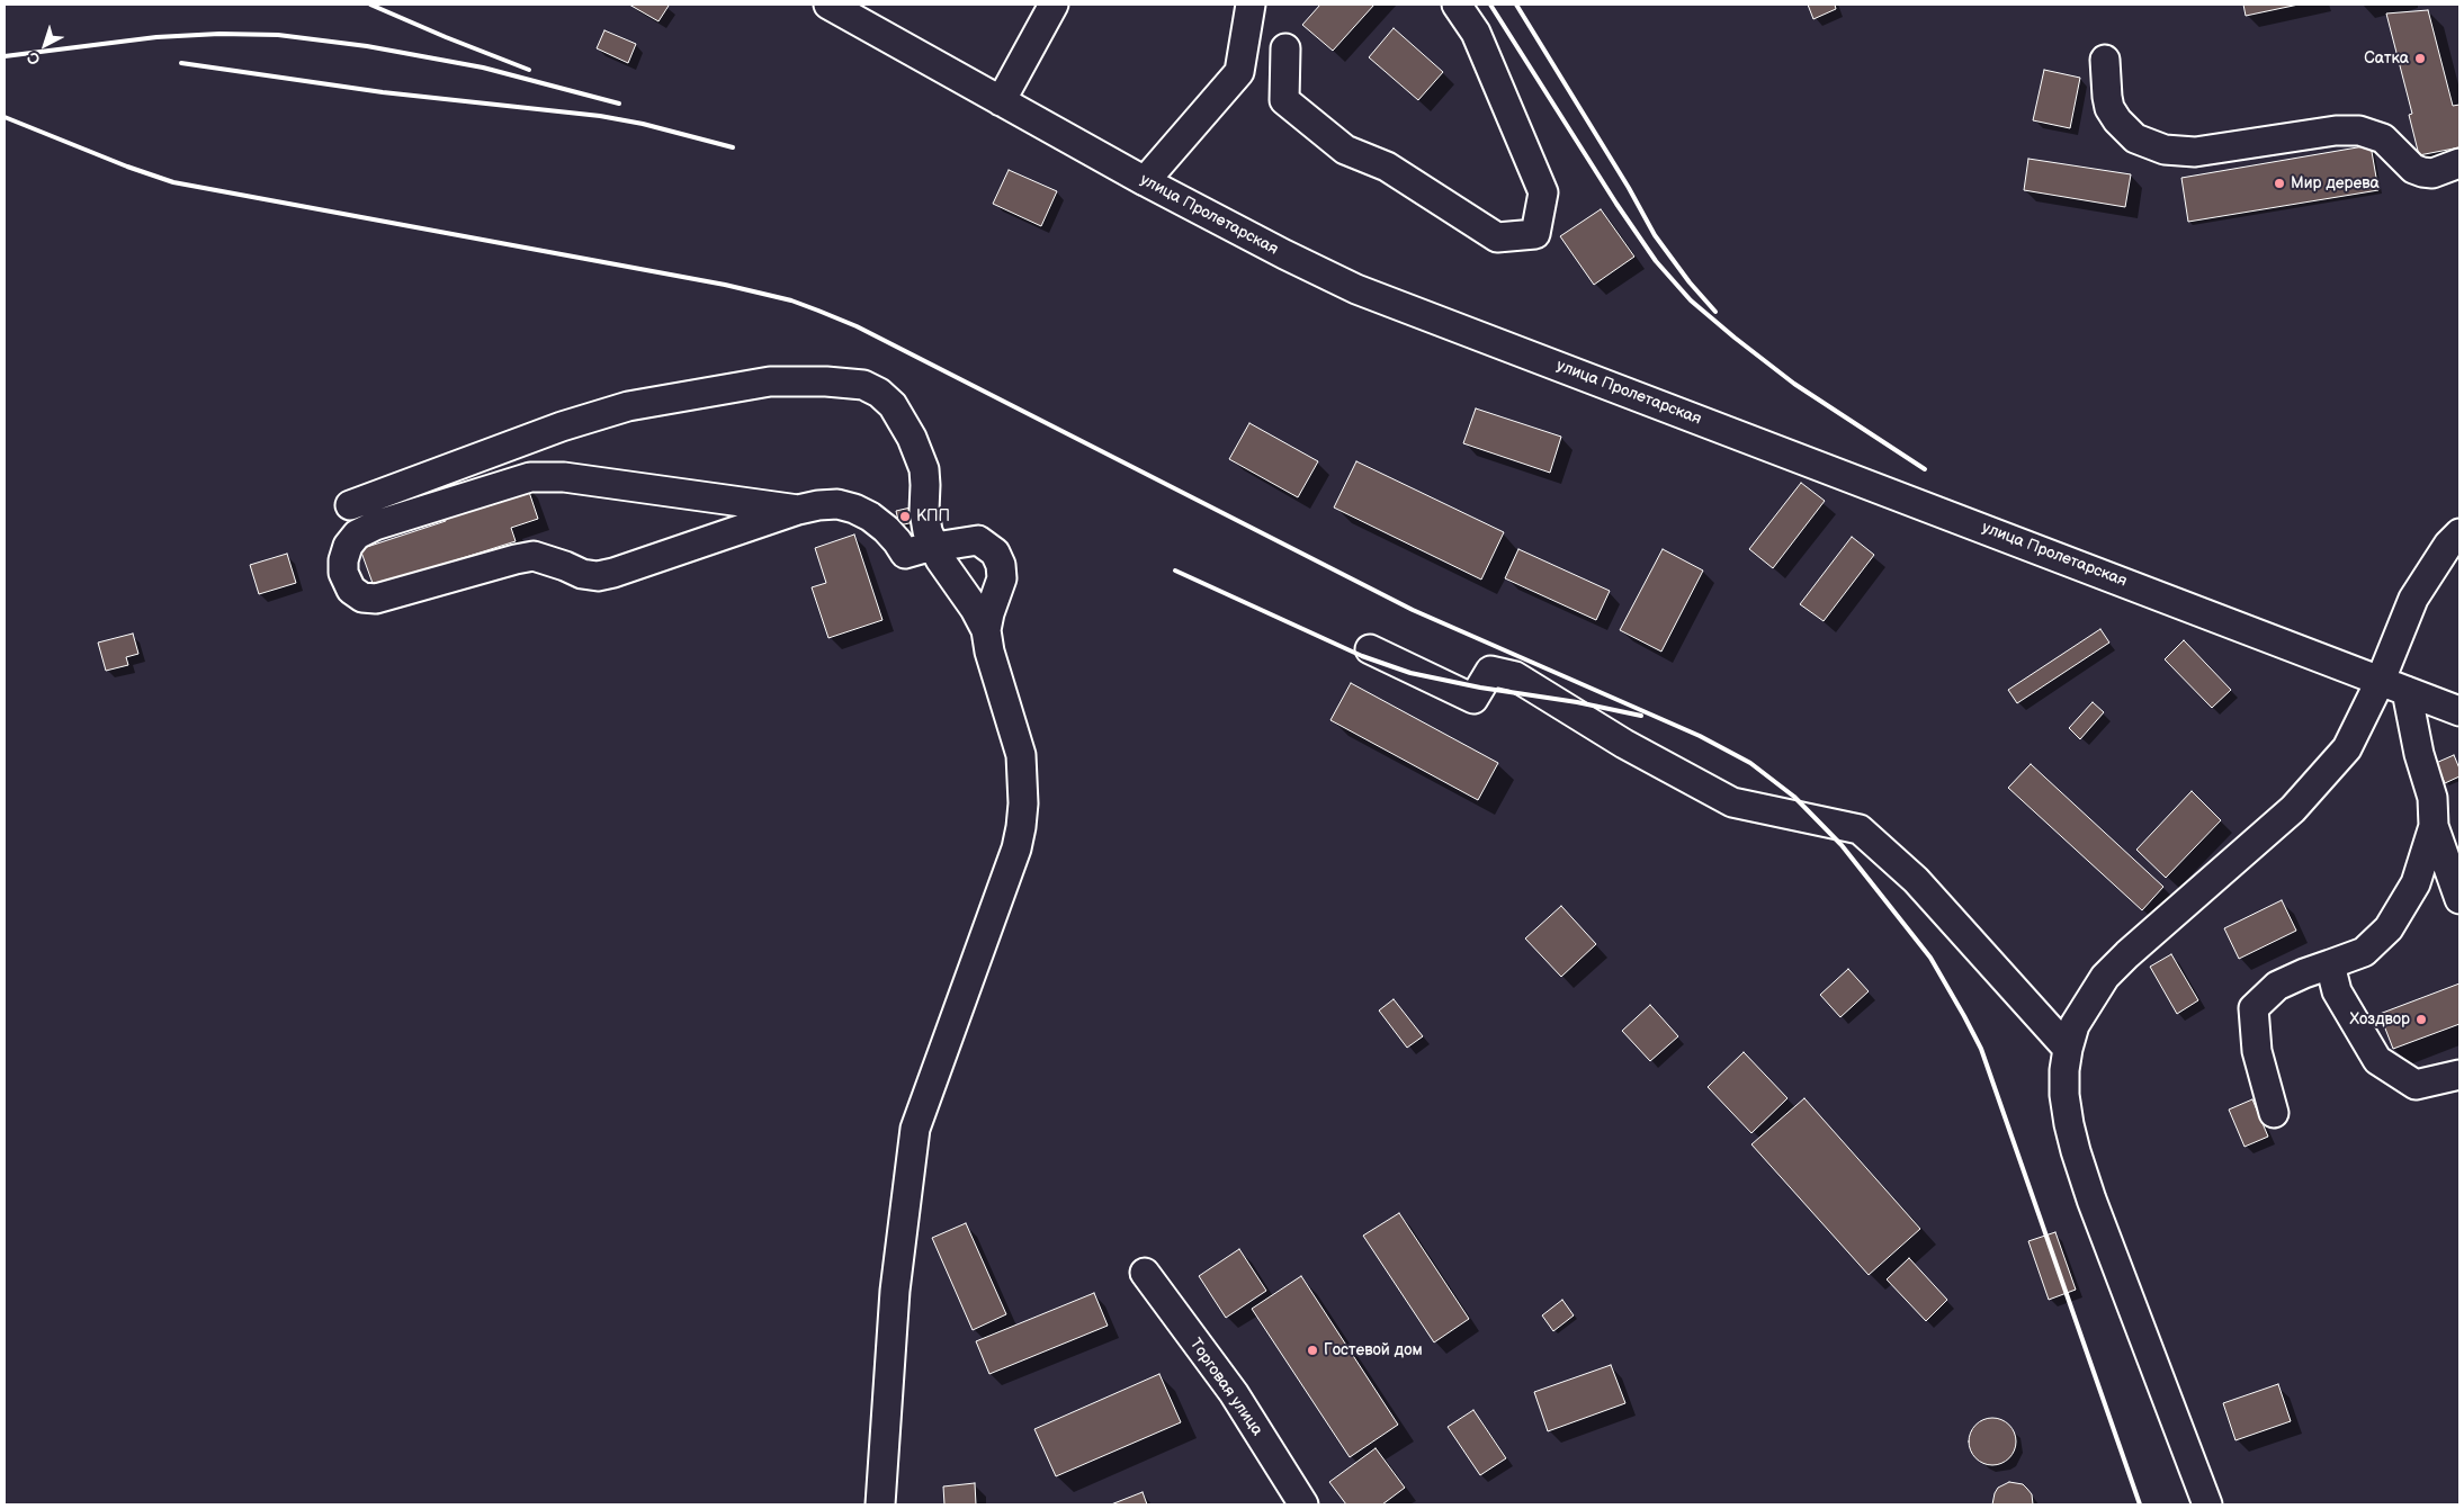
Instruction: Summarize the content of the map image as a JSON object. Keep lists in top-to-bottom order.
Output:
{
  "streets": {
    "street": ["улица Пролетарская", "Торговая улица"]
  },
  "places": [
    "Сатка",
    "Мир дерева",
    "КПП",
    "Хоздвор",
    "Гостевой дом"
  ],
  "north": "bottom left"
}
